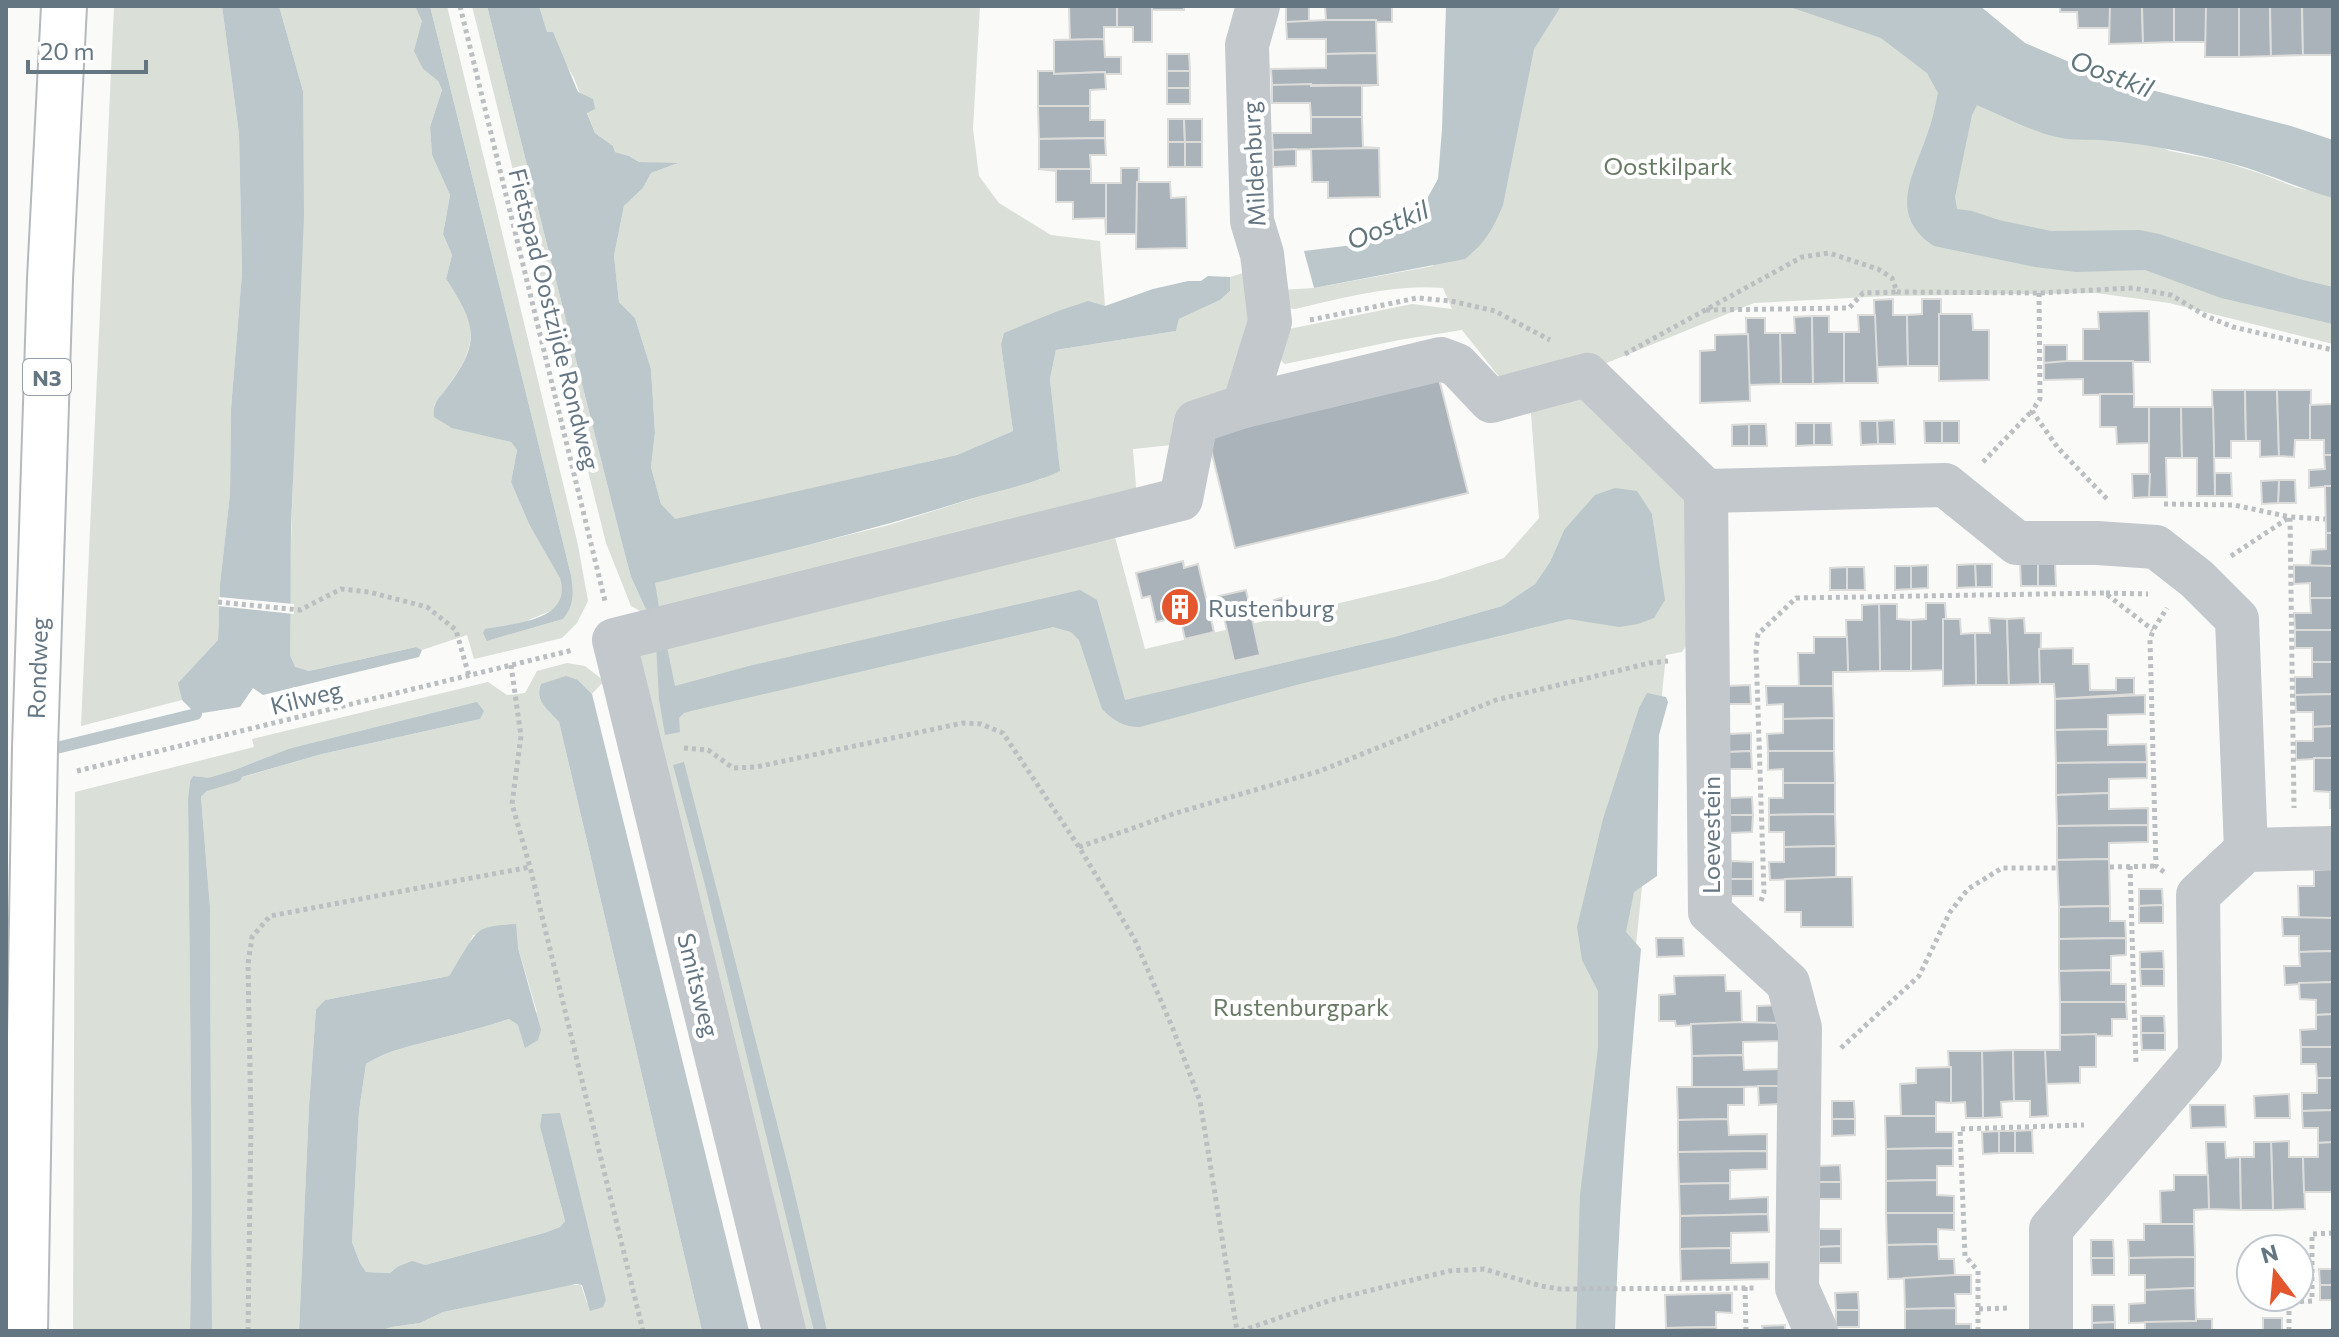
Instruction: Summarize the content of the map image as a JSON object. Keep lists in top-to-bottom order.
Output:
{
  "streets": {
    "highway": ["N3", "Rondweg"],
    "street": ["Mildenburg", "Loevestein", "Smitsweg"],
    "path": ["Fietspad Oostzijde Rondweg", "Kilweg"]
  },
  "crossings": [
    ["Fietspad Oostzijde Rondweg", "Kilweg"],
    ["Fietspad Oostzijde Rondweg", "Smitsweg"],
    ["Rondweg", "Kilweg"],
    ["Kilweg", "Smitsweg"]
  ],
  "water": ["Oostkil"],
  "parks": ["Oostkilpark", "Rustenburgpark"],
  "places": {
    "building": ["Rustenburg"]
  },
  "scale_bar": "20 m",
  "north": "top"
}
